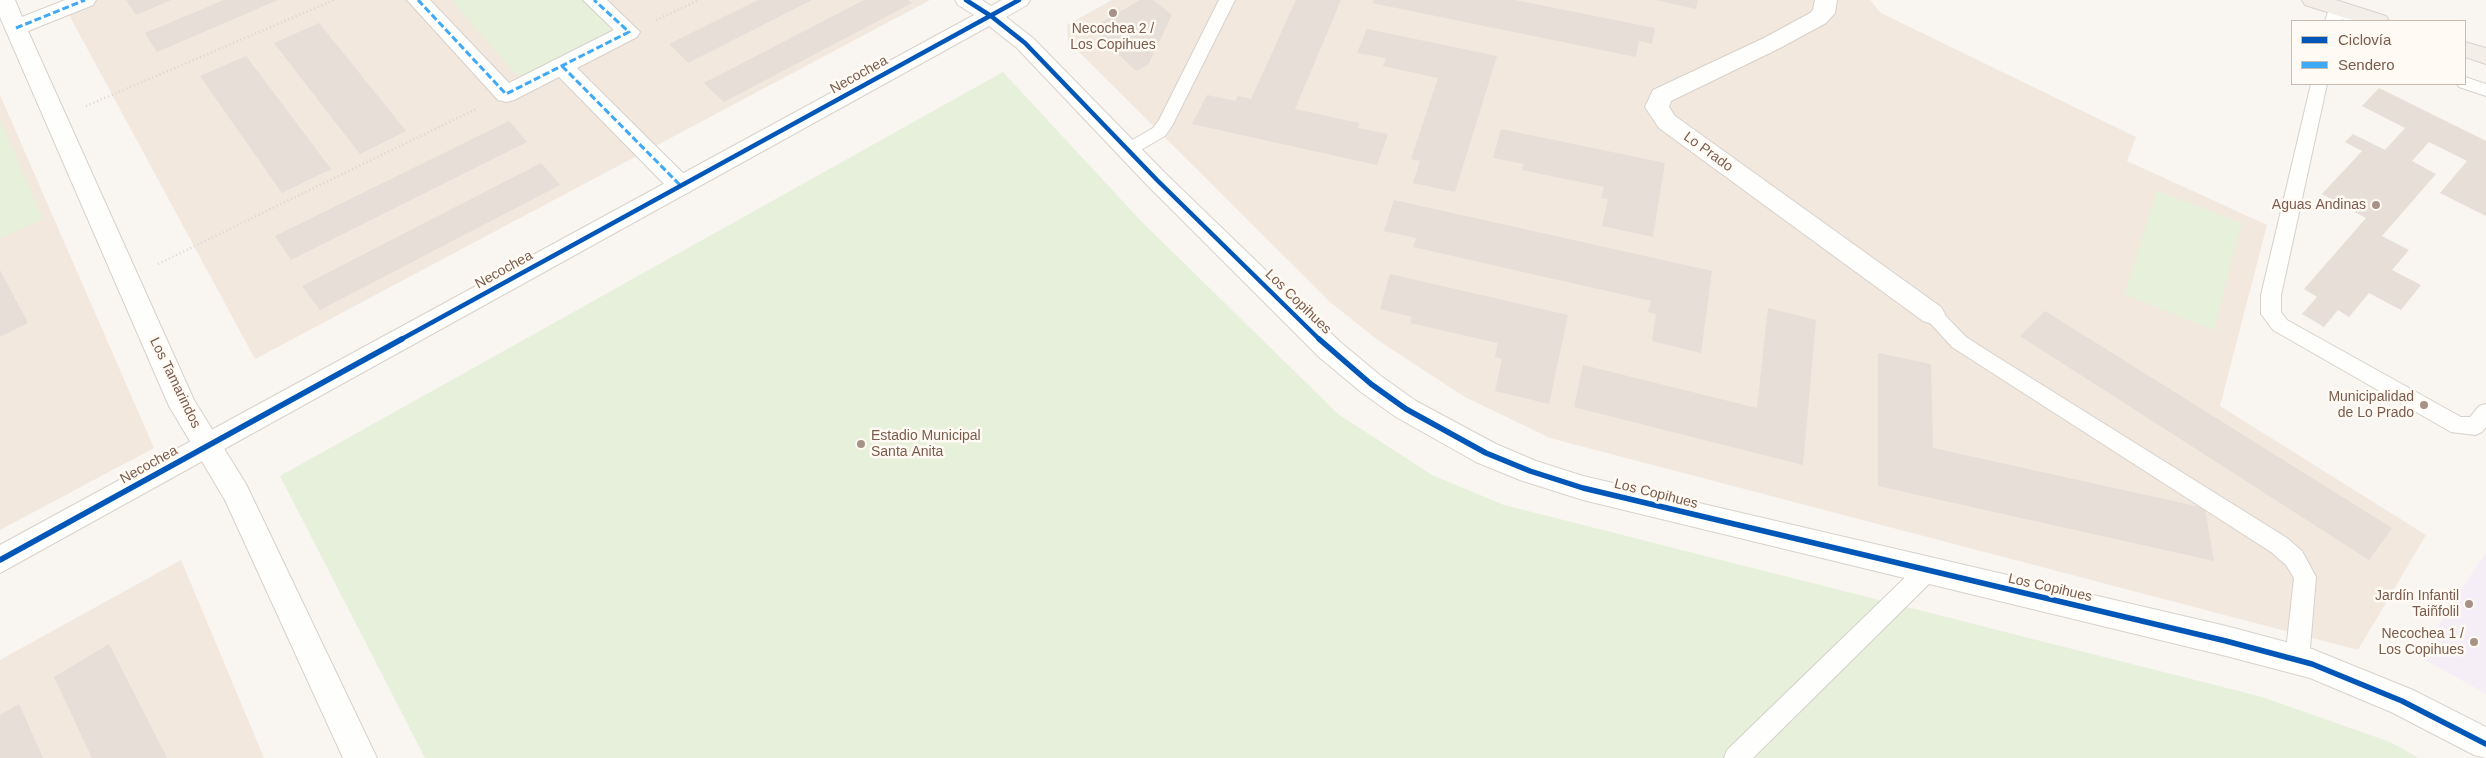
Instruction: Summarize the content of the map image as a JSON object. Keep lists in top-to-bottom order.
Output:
{
  "streets": {
    "street": [
      "Necochea",
      "Lo Prado",
      "Los Copihues",
      "Los Tamarindos"
    ]
  },
  "crossings": [
    ["Necochea", "Los Copihues"],
    ["Necochea", "Los Tamarindos"]
  ],
  "places": [
    "Necochea 2 / Los Copihues",
    "Aguas Andinas",
    "Municipalidad de Lo Prado",
    "Estadio Municipal Santa Anita",
    "Jardín Infantil Taiñfolil",
    "Necochea 1 / Los Copihues"
  ],
  "legend": ["Ciclovía", "Sendero"]
}
